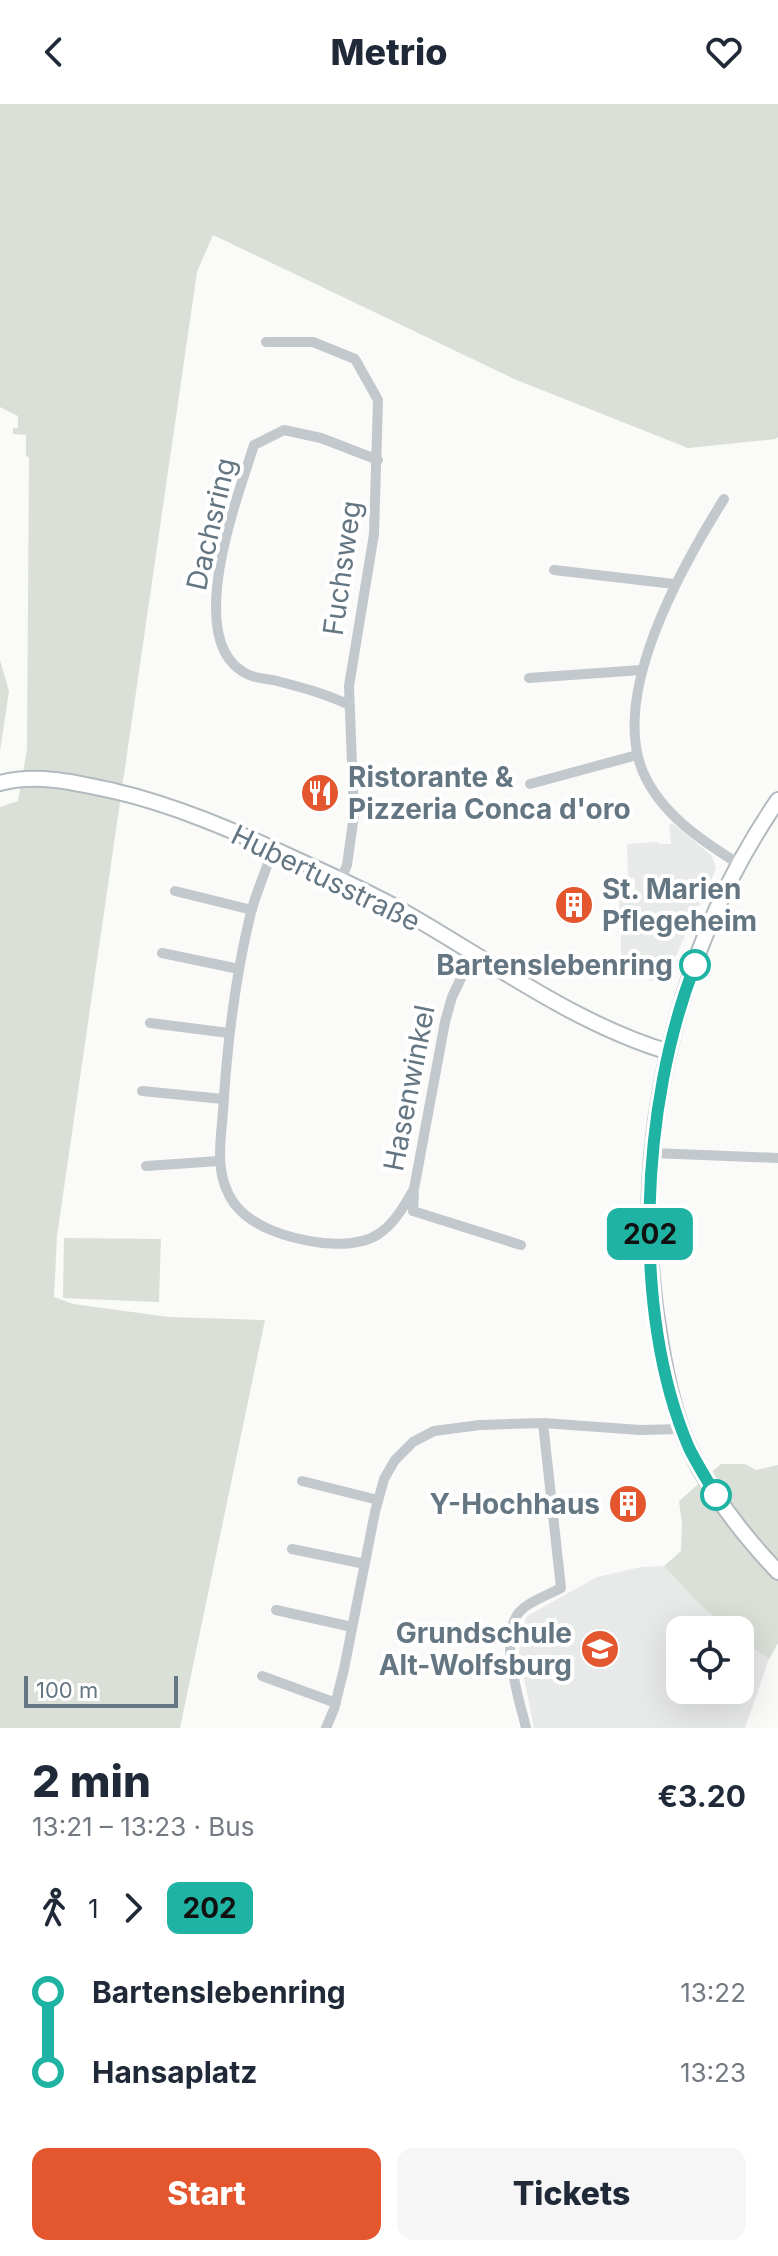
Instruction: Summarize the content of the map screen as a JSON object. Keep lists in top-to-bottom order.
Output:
{
  "streets": {
    "street": [
      "Dachsring",
      "Fuchsweg",
      "Hubertusstraße",
      "Hasenwinkel"
    ]
  },
  "crossings": [
    ["Dachsring", "Fuchsweg"],
    ["Fuchsweg", "Hubertusstraße"],
    ["Hubertusstraße", "Hasenwinkel"]
  ],
  "places": {
    "restaurant": ["Ristorante & Pizzeria Conca d'oro"],
    "building": ["St. Marien Pflegeheim", "Y-Hochhaus"],
    "other": ["Bartenslebenring"],
    "school or university": ["Grundschule Alt-Wolfsburg"]
  },
  "lines": ["bus line 202"],
  "scale_bar": "100 m",
  "page": {
    "header": "Metrio",
    "on_map": "202",
    "scale": "100 m",
    "heading": ["2 min", "13:21 – 13:23 · Bus", "€3.20"],
    "legs": ["1", "202"],
    "list": [
      {
        "name": "Bartenslebenring",
        "value": "13:22"
      },
      {
        "name": "Hansaplatz",
        "value": "13:23"
      }
    ],
    "buttons": ["Start", "Tickets"]
  }
}
